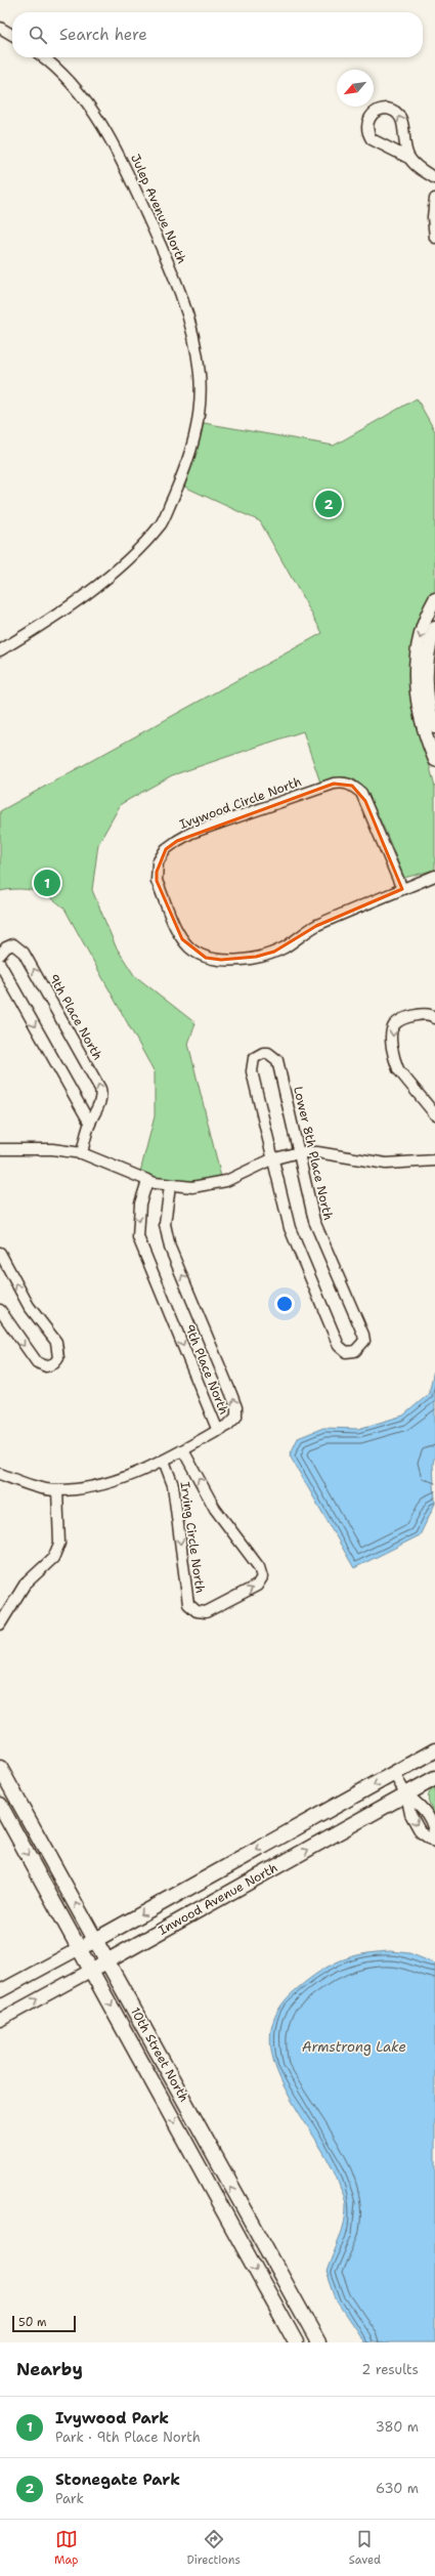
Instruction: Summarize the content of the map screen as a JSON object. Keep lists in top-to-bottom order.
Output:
{
  "streets": {
    "main road": ["Inwood Avenue North", "10th Street North"],
    "street": [
      "Julep Avenue North",
      "Ivywood Circle North",
      "9th Place North",
      "Lower 8th Place North",
      "Irving Circle North"
    ]
  },
  "crossings": [
    ["Inwood Avenue North", "10th Street North"]
  ],
  "water": ["Armstrong Lake"],
  "scale_bar": "50 m",
  "north": "bottom left",
  "page": {
    "search": "Search here",
    "pins": ["2", "1"],
    "scale": "50 m",
    "heading": ["Nearby", "2 results"],
    "list": [
      {
        "mark": "1",
        "name": "Ivywood Park",
        "note": "Park · 9th Place North",
        "value": "380 m"
      },
      {
        "mark": "2",
        "name": "Stonegate Park",
        "note": "Park",
        "value": "630 m"
      }
    ],
    "nav": ["Map", "Directions", "Saved"]
  }
}
